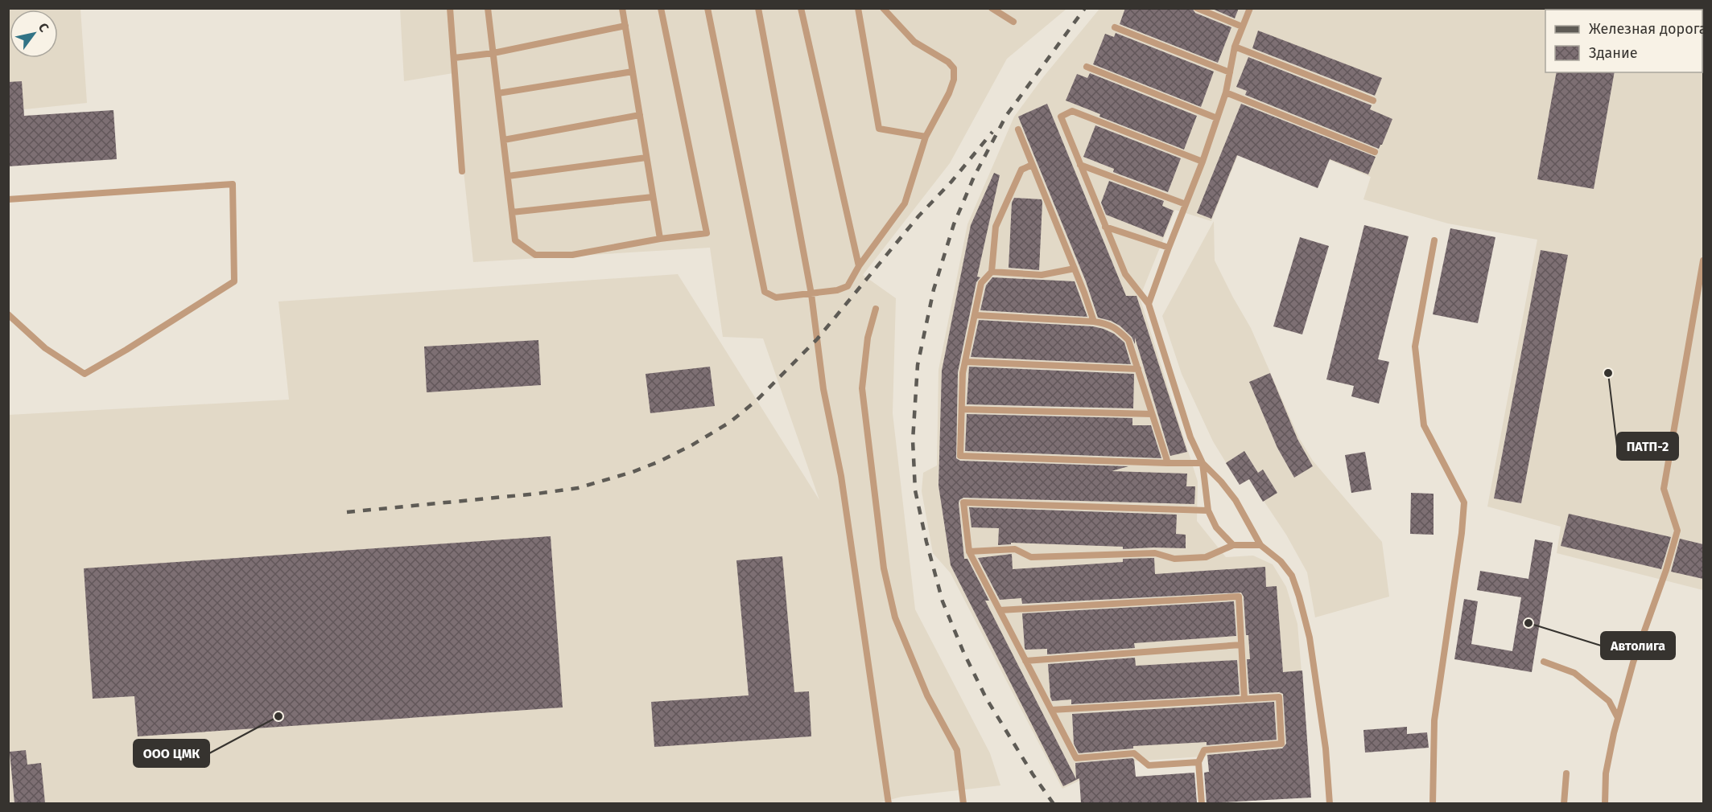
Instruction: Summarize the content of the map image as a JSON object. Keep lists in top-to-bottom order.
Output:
{
  "places": ["ПАТП-2", "Автолига", "ООО ЦМК"],
  "legend": ["Железная дорога", "Здание"],
  "north": "top right"
}
